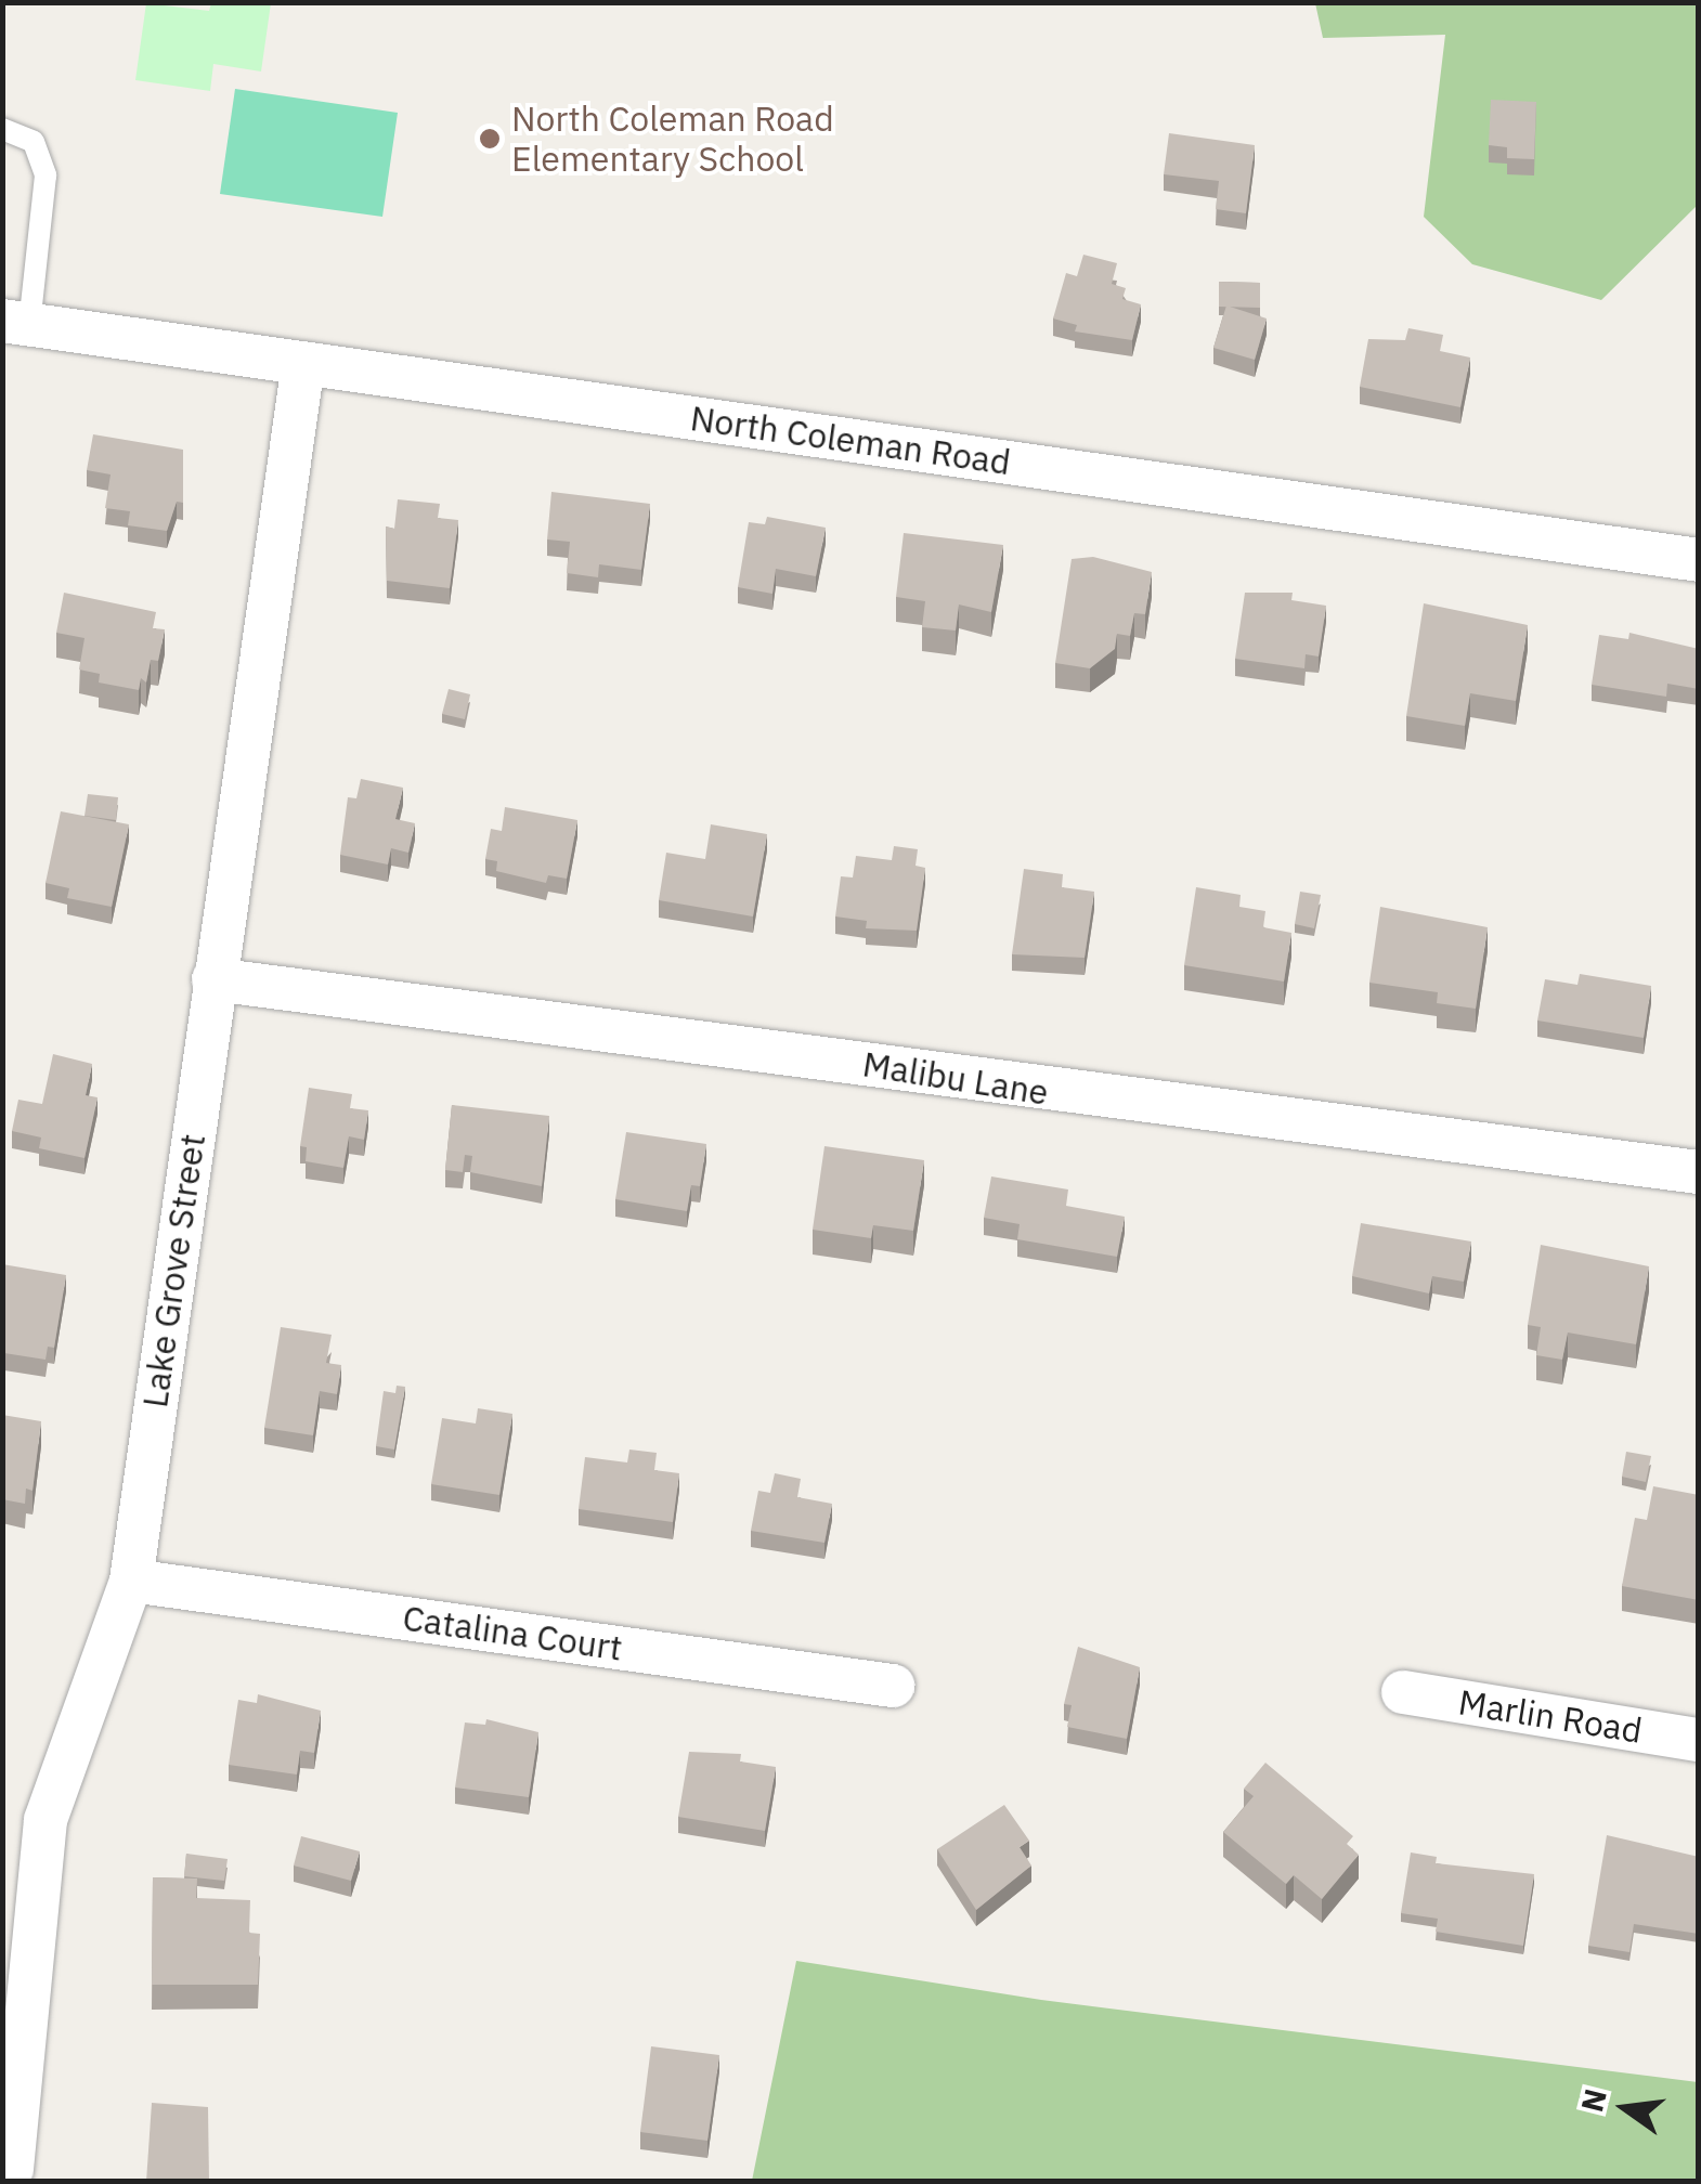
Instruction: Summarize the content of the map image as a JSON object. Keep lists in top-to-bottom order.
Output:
{
  "streets": {
    "street": [
      "North Coleman Road",
      "Malibu Lane",
      "Lake Grove Street",
      "Catalina Court",
      "Marlin Road"
    ]
  },
  "crossings": [
    ["North Coleman Road", "Lake Grove Street"],
    ["Malibu Lane", "Lake Grove Street"],
    ["Lake Grove Street", "Catalina Court"]
  ],
  "places": ["North Coleman Road Elementary School"],
  "north": "left"
}
